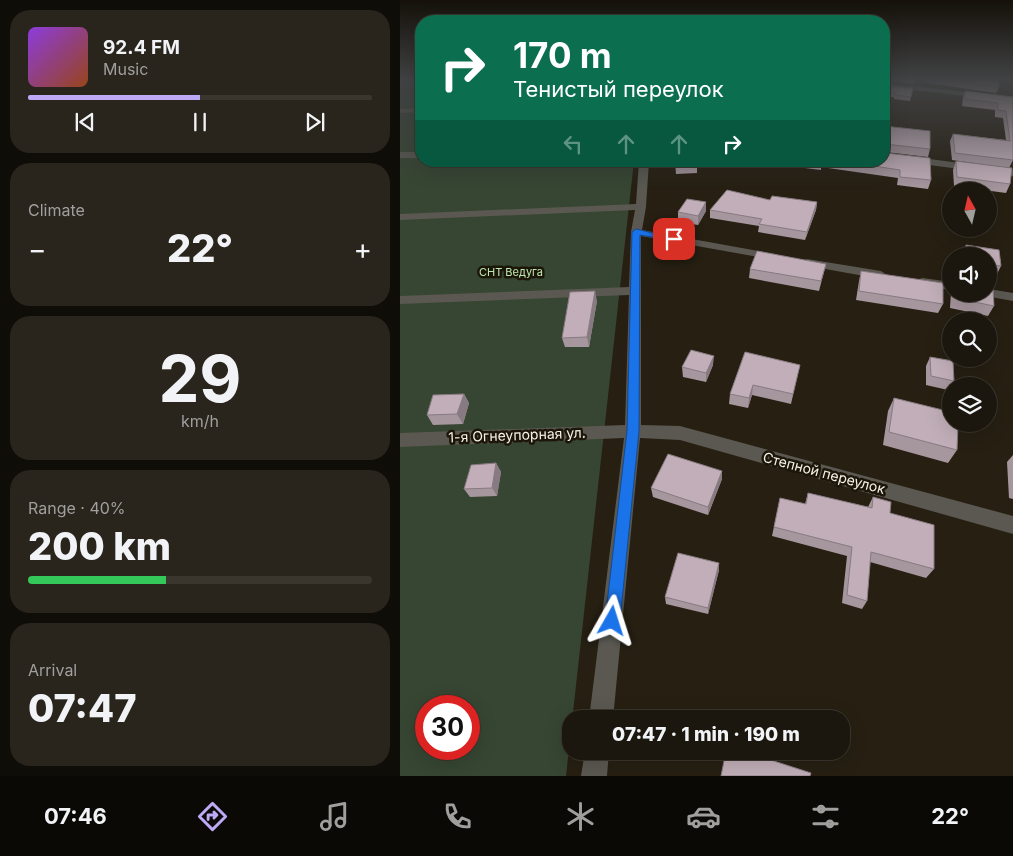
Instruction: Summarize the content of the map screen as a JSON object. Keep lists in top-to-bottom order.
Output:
{
  "streets": {
    "street": ["1-я Огнеупорная ул.", "Степной переулок"]
  },
  "crossings": [
    ["1-я Огнеупорная ул.", "Степной переулок"]
  ],
  "parks": ["СНТ Ведуга"],
  "north": "top",
  "page": {
    "turn": ["170 m", "Тенистый переулок"],
    "song": ["92.4 FM", "Music"],
    "tile": [
      "Climate",
      ["29", "km/h"],
      ["Range · 40%", "200 km"],
      ["Arrival", "07:47"]
    ],
    "heat": ["−", "22°", "+"],
    "limit": "30",
    "trip": "07:47 · 1 min · 190 m",
    "tabs": ["07:46", "22°"]
  }
}
